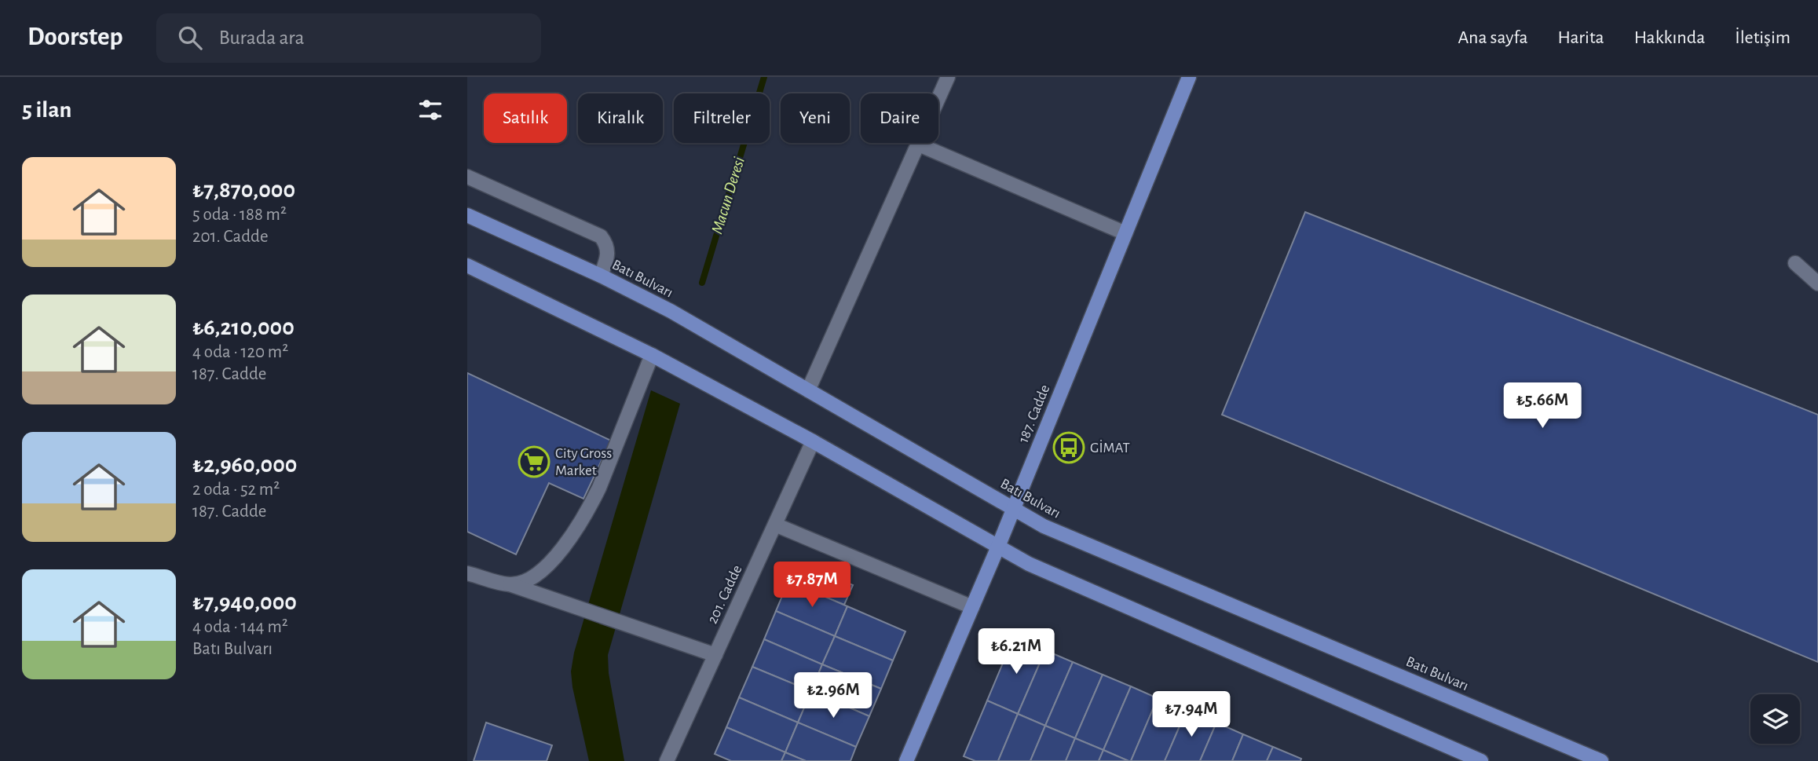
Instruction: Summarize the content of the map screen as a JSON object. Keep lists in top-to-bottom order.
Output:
{
  "streets": {
    "main road": ["Batı Bulvarı", "187. Cadde"],
    "street": ["201. Cadde"]
  },
  "crossings": [
    ["Batı Bulvarı", "187. Cadde"]
  ],
  "water": ["Macun Deresi"],
  "places": {
    "bus stop": ["GİMAT"],
    "supermarket": ["City Gross Market"]
  },
  "page": {
    "header": "Doorstep",
    "search": "Burada ara",
    "nav": [
      "Ana sayfa",
      "Harita",
      "Hakkında",
      "İletişim"
    ],
    "heading": "5 ilan",
    "chip": [
      "Satılık",
      "Kiralık",
      "Filtreler",
      "Yeni",
      "Daire"
    ],
    "list": [
      {
        "name": "₺7,870,000",
        "note": "5 oda · 188 m² · 201. Cadde"
      },
      {
        "name": "₺6,210,000",
        "note": "4 oda · 120 m² · 187. Cadde"
      },
      {
        "name": "₺2,960,000",
        "note": "2 oda · 52 m² · 187. Cadde"
      },
      {
        "name": "₺7,940,000",
        "note": "4 oda · 144 m² · Batı Bulvarı"
      }
    ],
    "price": [
      "₺5.66M",
      "₺7.87M",
      "₺6.21M",
      "₺2.96M",
      "₺7.94M"
    ]
  }
}
